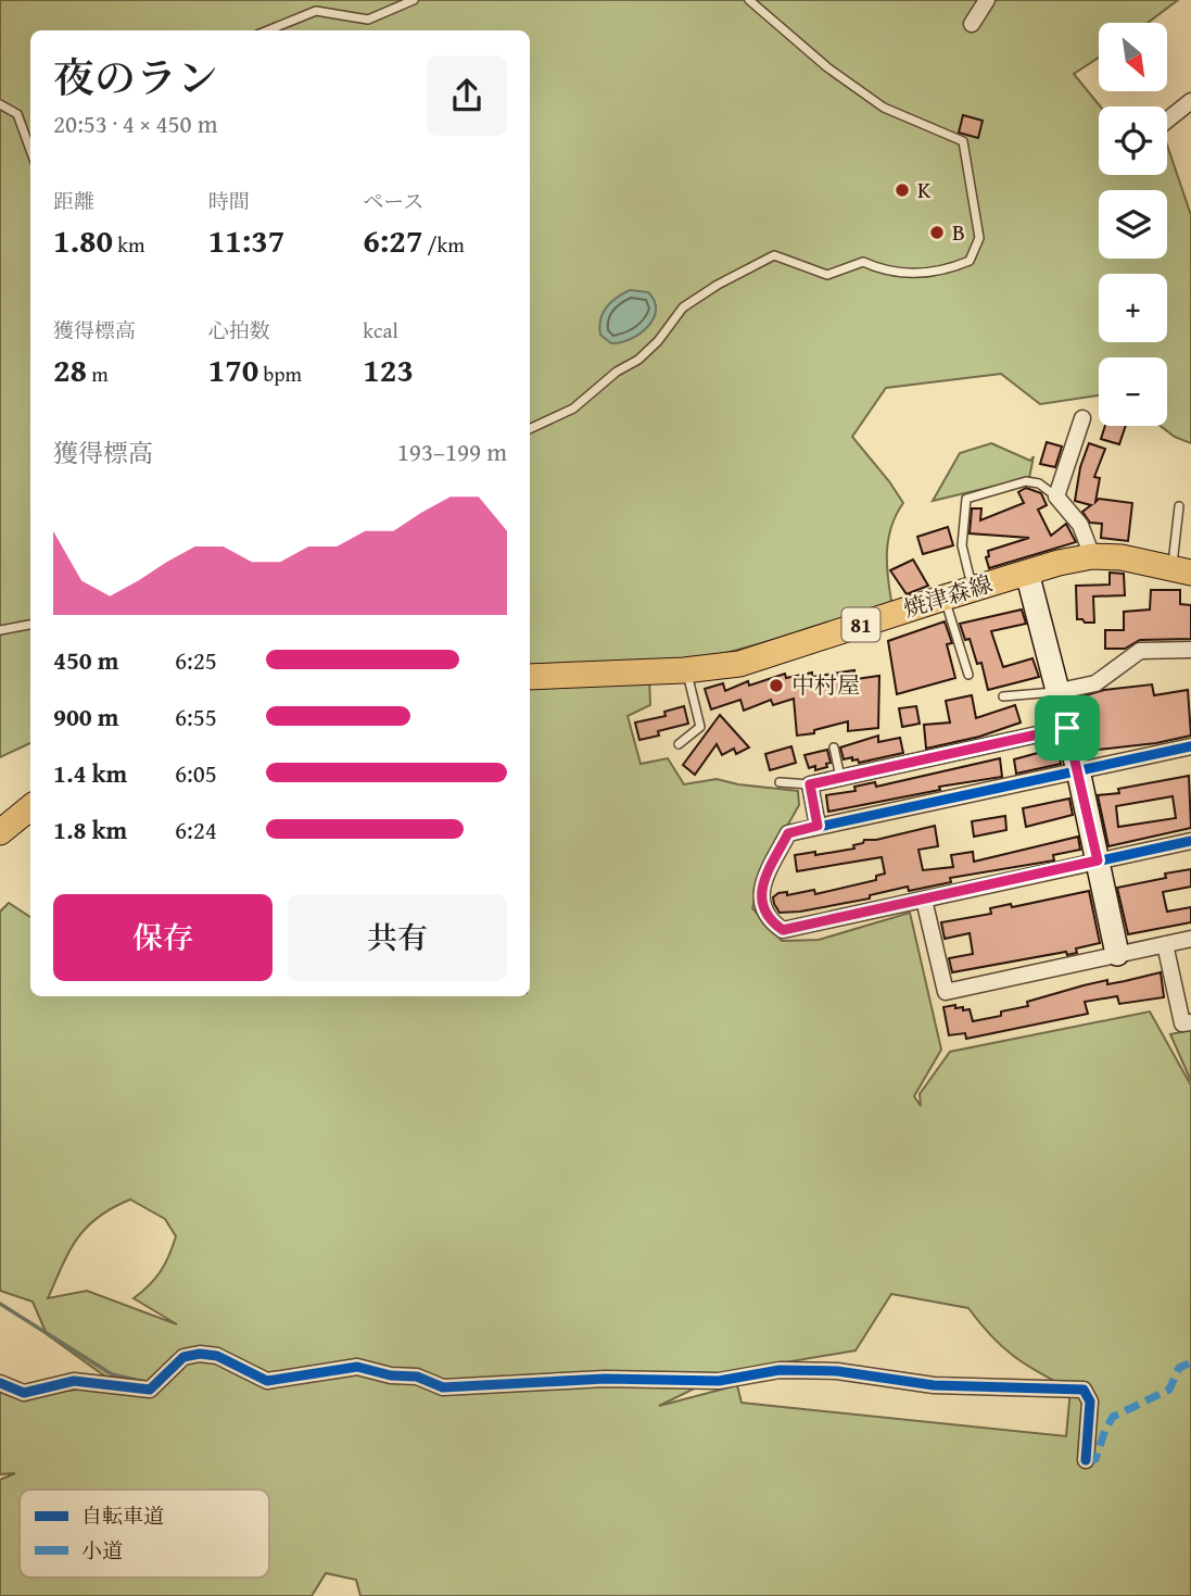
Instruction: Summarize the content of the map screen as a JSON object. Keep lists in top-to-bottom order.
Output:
{
  "streets": {
    "main road": ["焼津森線", "81"]
  },
  "places": ["K", "B", "中村屋"],
  "legend": ["自転車道", "小道"],
  "north": "bottom right",
  "page": {
    "map_buttons": ["+", "−"],
    "heading": ["夜のラン", "20:53 · 4 × 450 m"],
    "stats": [
      ["距離", "1.80 km"],
      ["時間", "11:37"],
      ["ペース", "6:27 /km"],
      ["獲得標高", "28 m"],
      ["心拍数", "170 bpm"],
      ["kcal", "123"]
    ],
    "chart": ["獲得標高", "193–199 m"],
    "list": [
      {
        "name": "450 m",
        "note": "6:25"
      },
      {
        "name": "900 m",
        "note": "6:55"
      },
      {
        "name": "1.4 km",
        "note": "6:05"
      },
      {
        "name": "1.8 km",
        "note": "6:24"
      }
    ],
    "buttons": ["保存", "共有"]
  }
}
